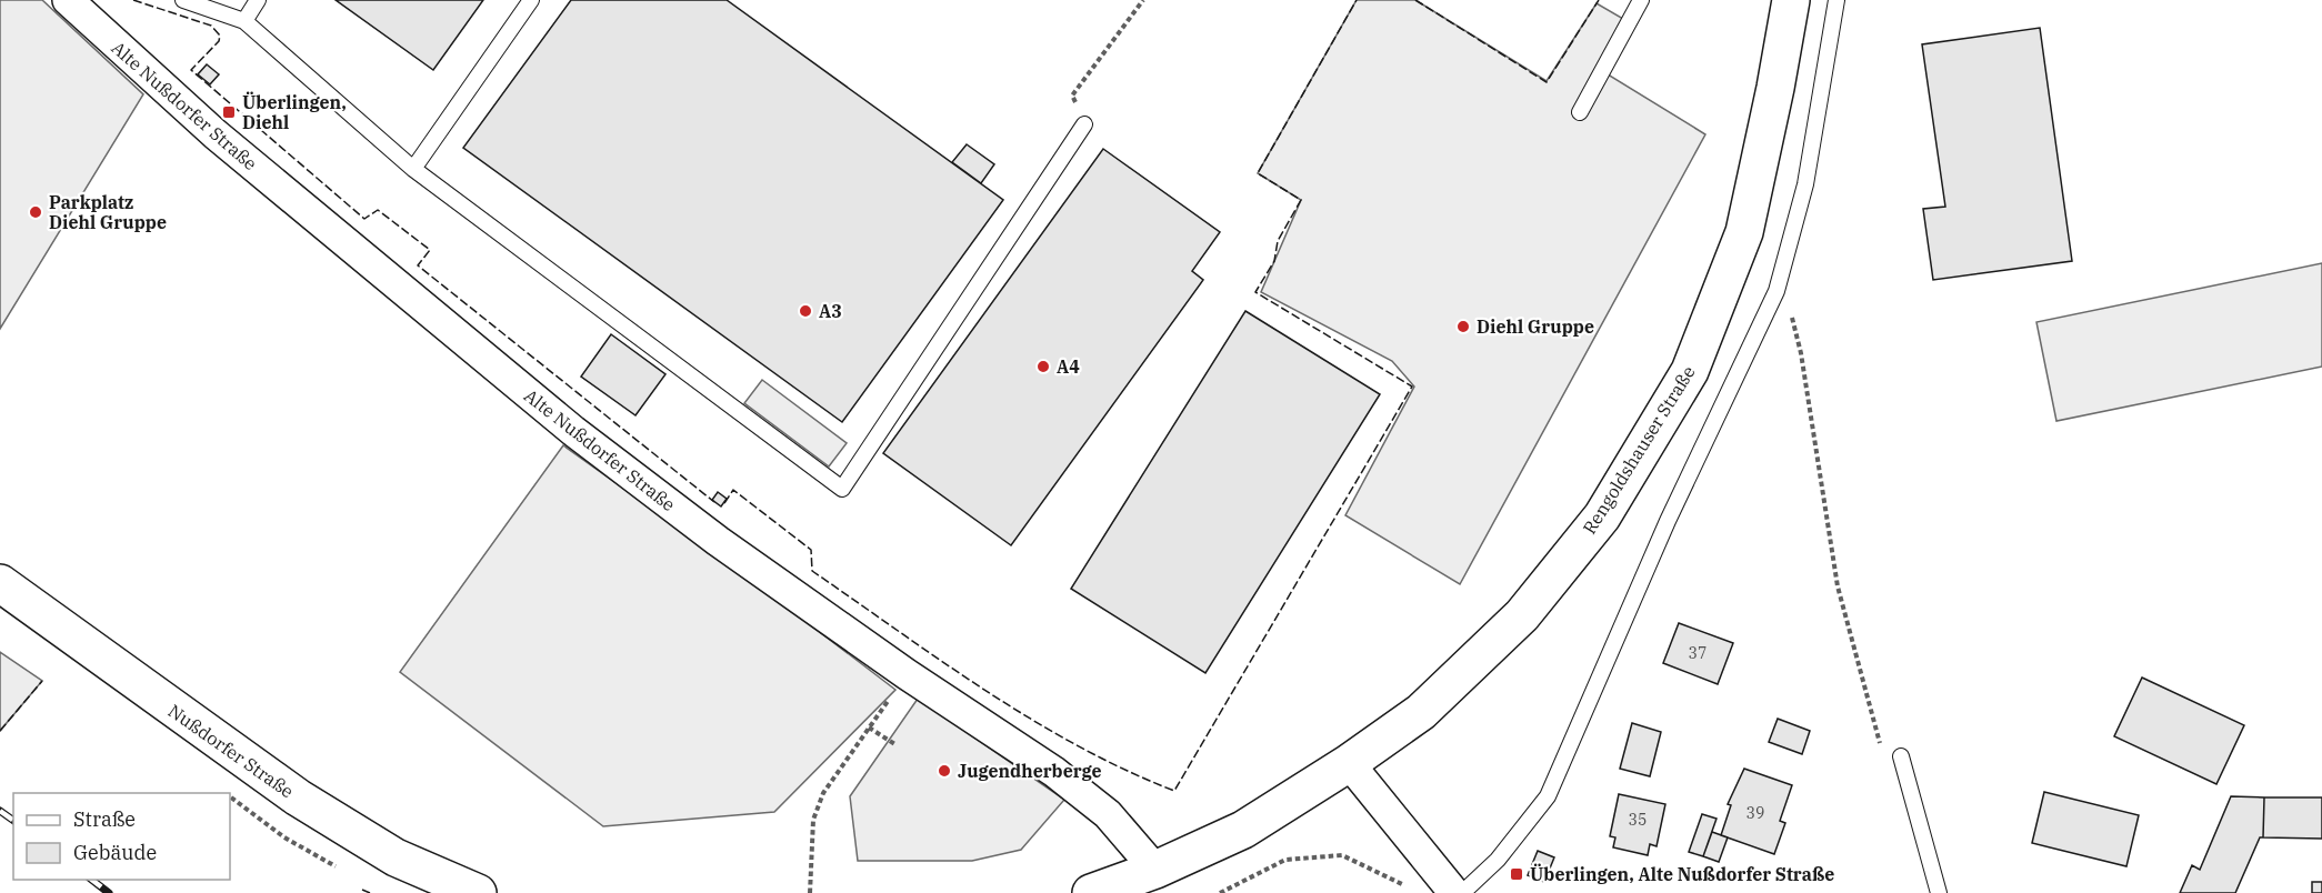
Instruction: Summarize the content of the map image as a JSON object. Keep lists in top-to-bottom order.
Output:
{
  "streets": {
    "street": ["Alte Nußdorfer Straße", "Rengoldshauser Straße", "Nußdorfer Straße"]
  },
  "crossings": [
    ["Alte Nußdorfer Straße", "Rengoldshauser Straße"]
  ],
  "places": {
    "transit": ["Überlingen, Diehl", "Überlingen, Alte Nußdorfer Straße"],
    "other": [
      "Parkplatz Diehl Gruppe",
      "A3",
      "Diehl Gruppe",
      "A4",
      "Jugendherberge"
    ]
  },
  "house_numbers": ["37", "39", "35"],
  "legend": ["Straße", "Gebäude"]
}
